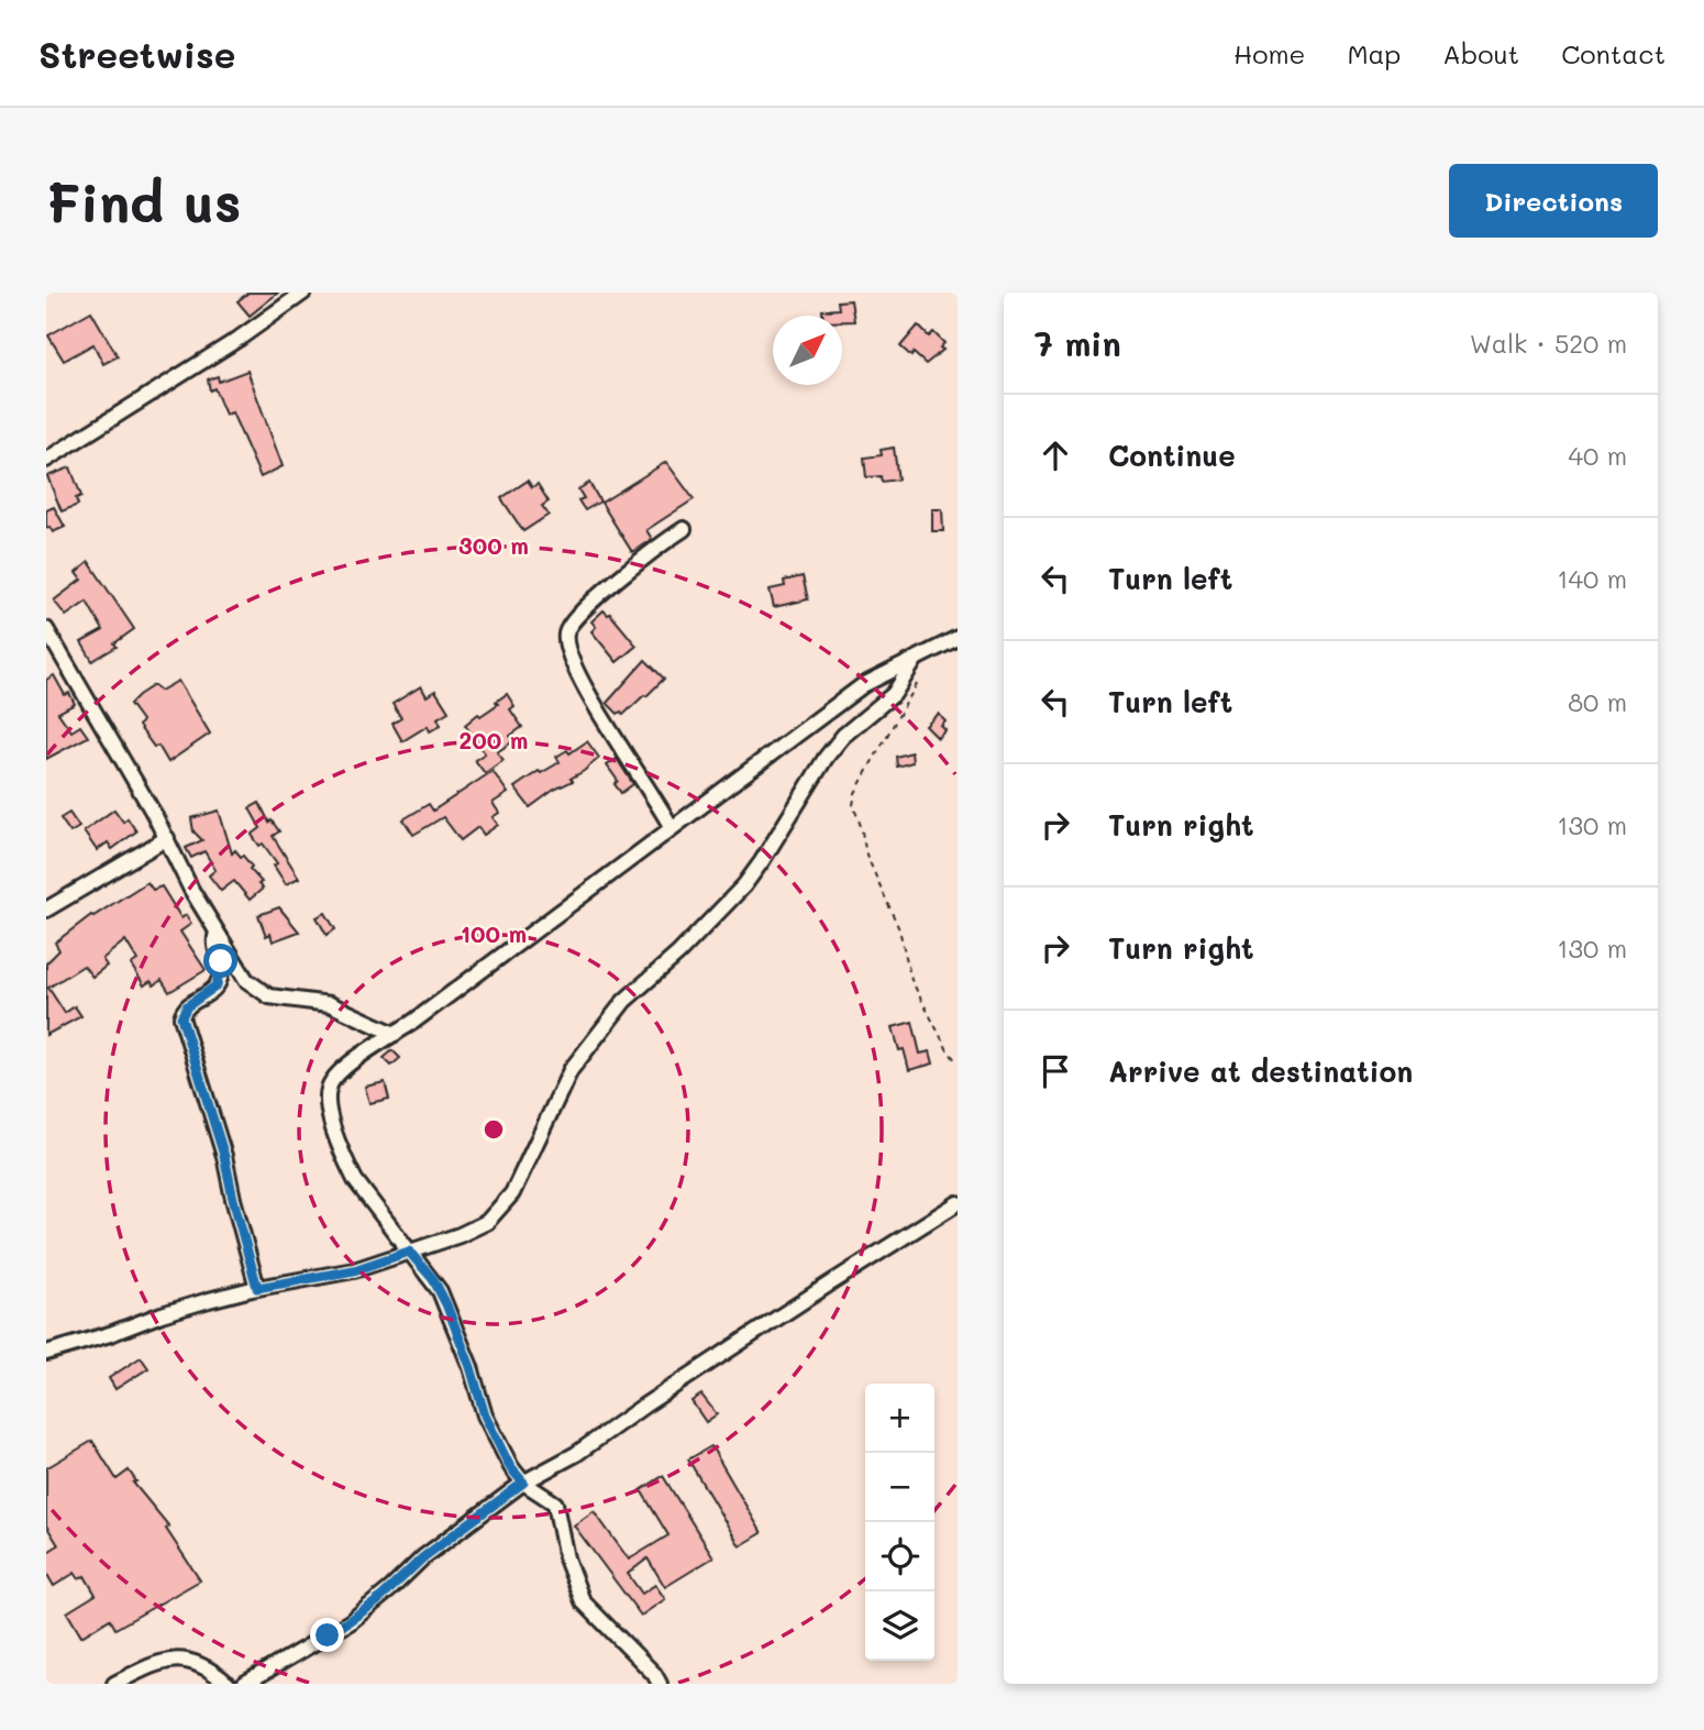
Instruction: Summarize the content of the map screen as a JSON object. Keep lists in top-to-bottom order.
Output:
{
  "north": "top right",
  "page": {
    "header": "Streetwise",
    "nav": [
      "Home",
      "Map",
      "About",
      "Contact"
    ],
    "buttons": "Directions",
    "title": "Find us",
    "heading": ["7 min", "Walk · 520 m"],
    "list": [
      ["Continue", "40 m"],
      ["Turn left", "140 m"],
      ["Turn left", "80 m"],
      ["Turn right", "130 m"],
      ["Turn right", "130 m"],
      "Arrive at destination"
    ],
    "map_buttons": ["+", "−"]
  },
  "rings": ["300 m", "200 m", "100 m"]
}
